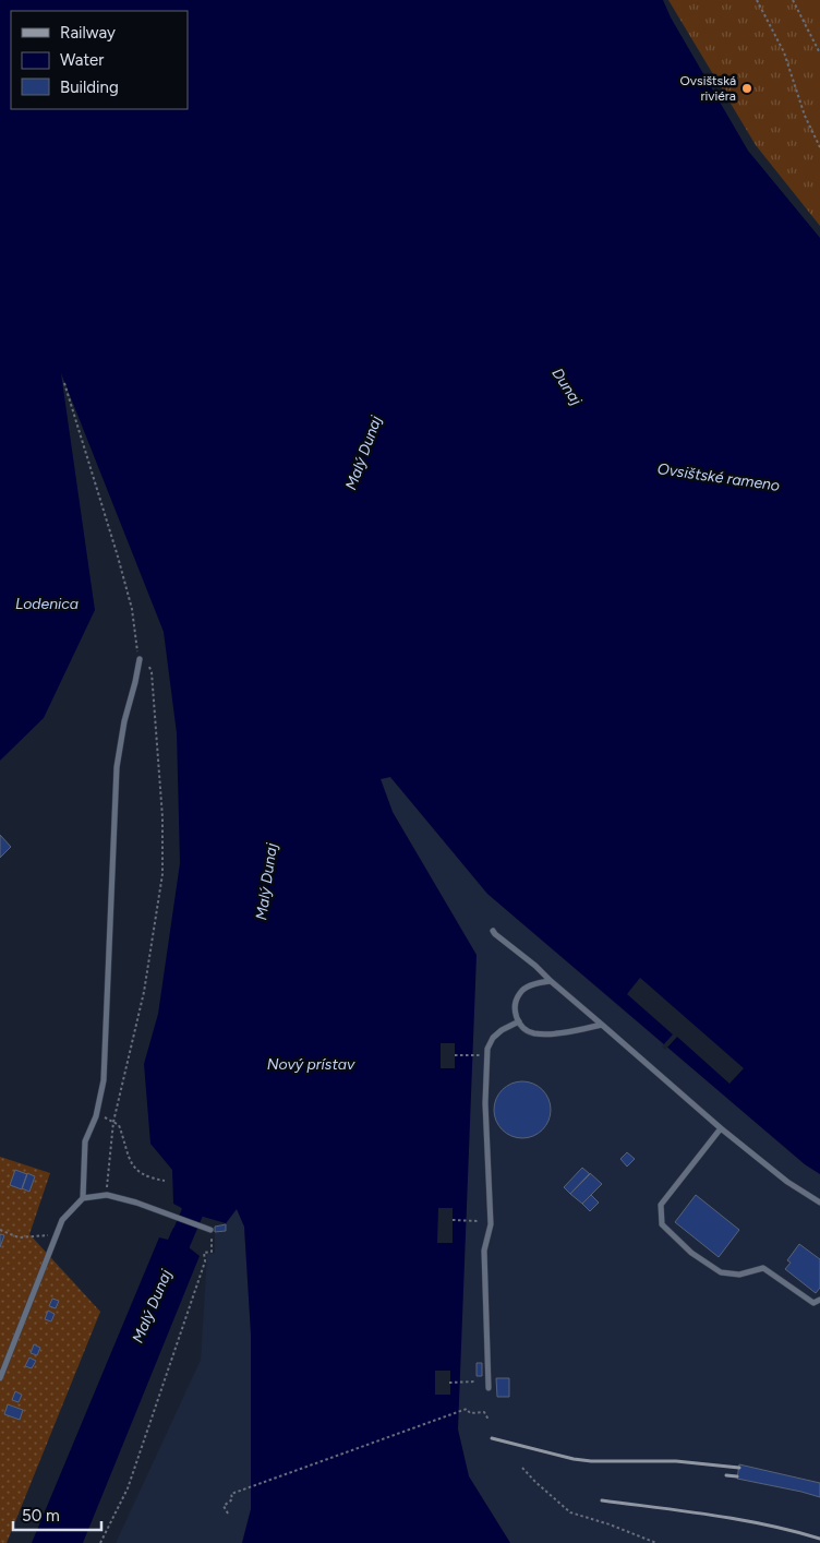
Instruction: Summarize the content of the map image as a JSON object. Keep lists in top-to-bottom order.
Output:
{
  "water": [
    "Dunaj",
    "Malý Dunaj",
    "Ovsištské rameno",
    "Lodenica",
    "Nový prístav"
  ],
  "places": ["Ovsištská riviéra"],
  "legend": ["Railway", "Water", "Building"],
  "scale_bar": "50 m"
}
